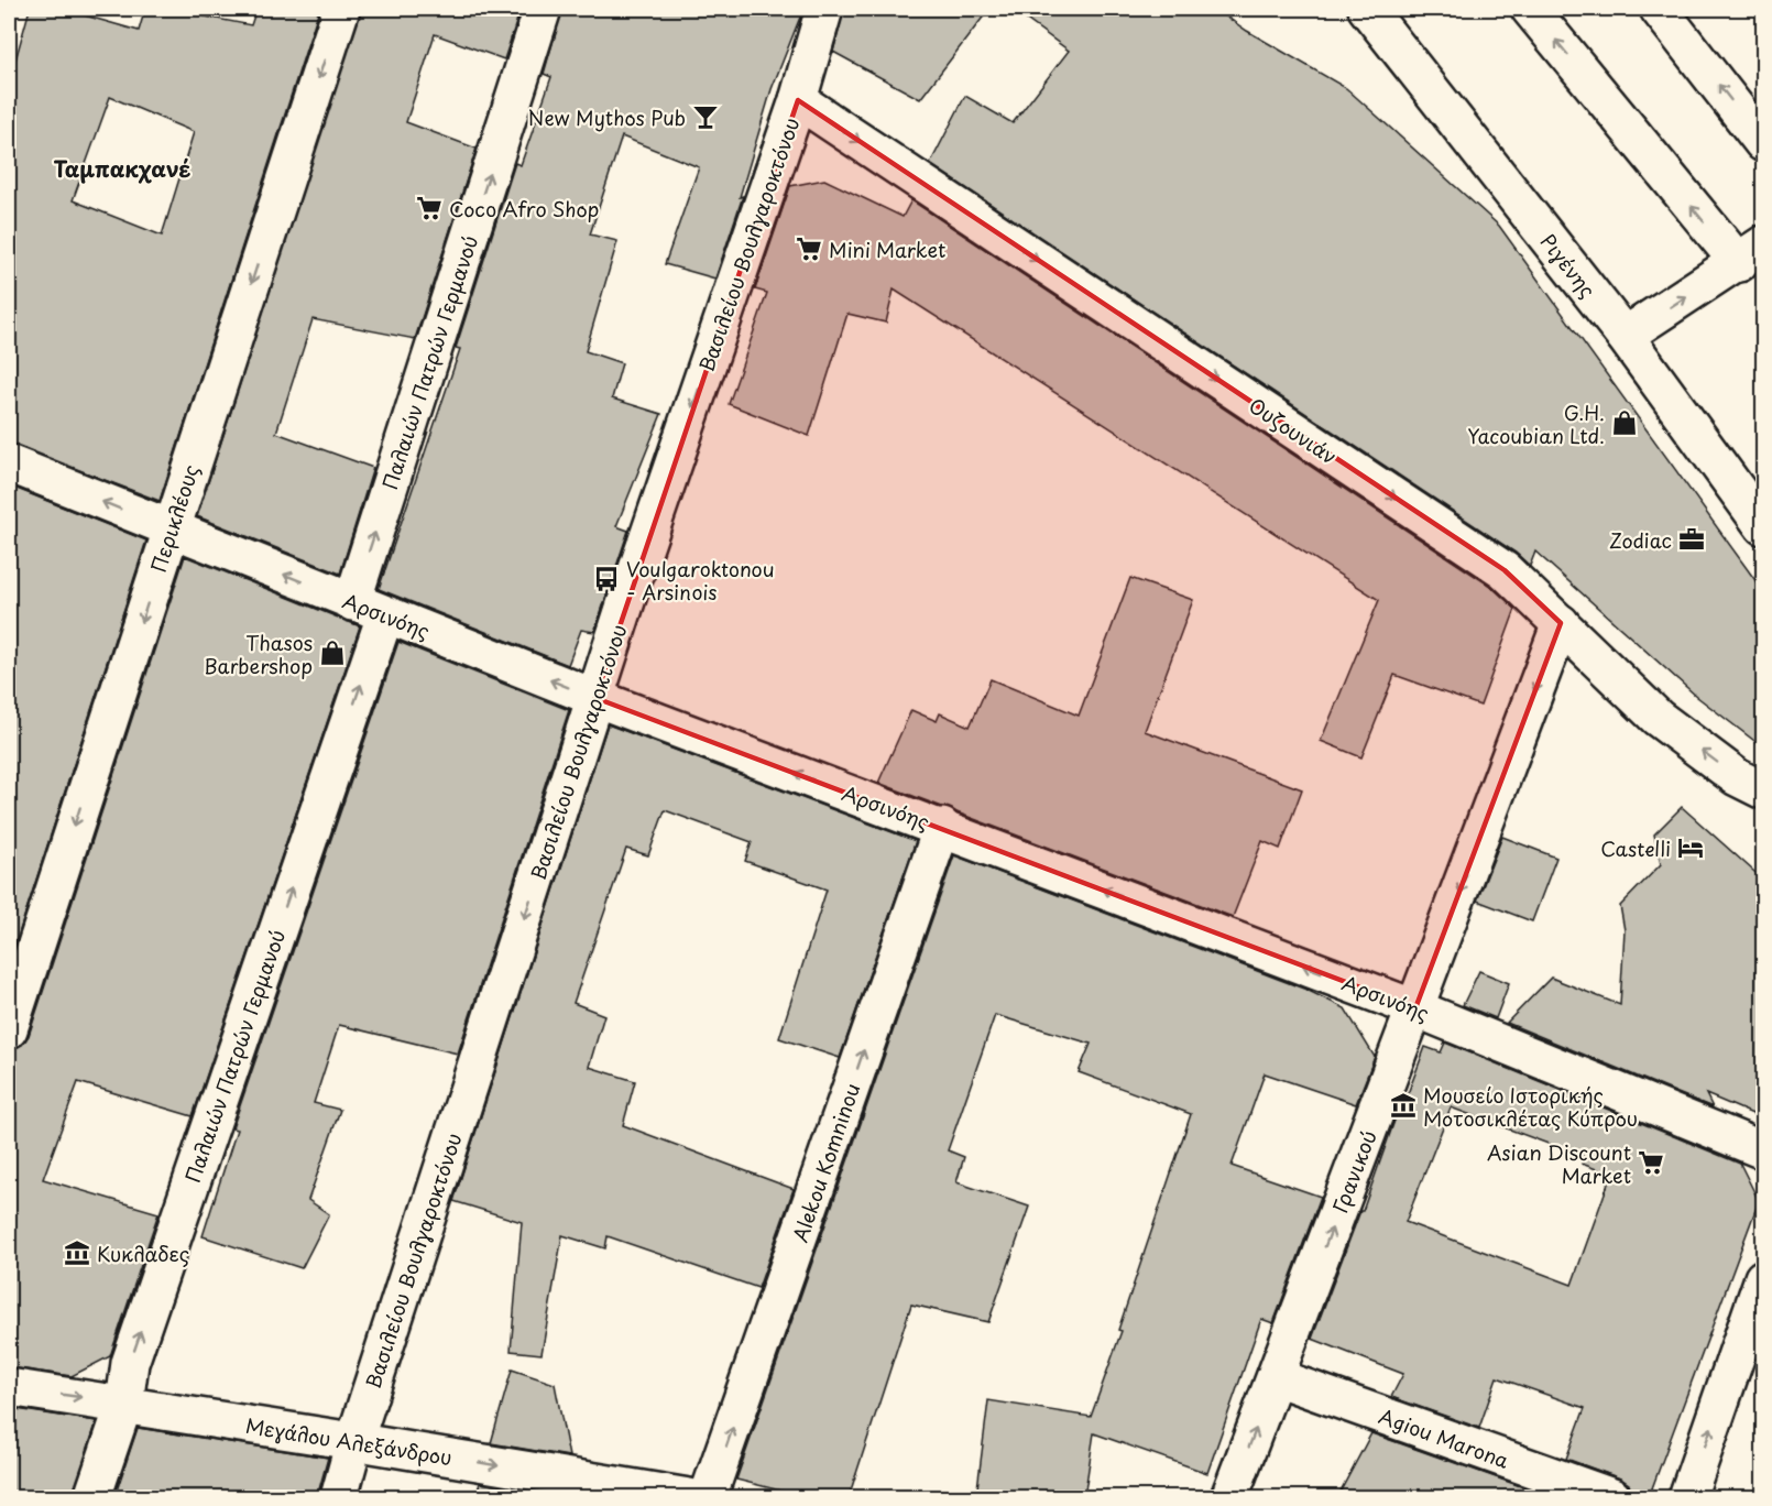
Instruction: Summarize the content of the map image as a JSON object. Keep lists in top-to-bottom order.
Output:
{
  "streets": {
    "street": [
      "Βασιλείου Βουλγαροκτόνου",
      "Ριγένης",
      "Παλαιών Πατρών Γερμανού",
      "Ουζουνιάν",
      "Περικλέους",
      "Αρσινόης",
      "Alekou Komninou",
      "Γρανικού",
      "Agiou Marona",
      "Μεγάλου Αλεξάνδρου"
    ]
  },
  "crossings": [
    ["Βασιλείου Βουλγαροκτόνου", "Ουζουνιάν"],
    ["Βασιλείου Βουλγαροκτόνου", "Αρσινόης"],
    ["Βασιλείου Βουλγαροκτόνου", "Μεγάλου Αλεξάνδρου"],
    ["Παλαιών Πατρών Γερμανού", "Αρσινόης"],
    ["Παλαιών Πατρών Γερμανού", "Μεγάλου Αλεξάνδρου"],
    ["Ουζουνιάν", "Γρανικού"],
    ["Περικλέους", "Αρσινόης"],
    ["Αρσινόης", "Alekou Komninou"],
    ["Αρσινόης", "Γρανικού"],
    ["Γρανικού", "Agiou Marona"]
  ],
  "one_way": [
    "Βασιλείου Βουλγαροκτόνου",
    "Παλαιών Πατρών Γερμανού",
    "Περικλέους",
    "Αρσινόης",
    "Alekou Komninou",
    "Μεγάλου Αλεξάνδρου"
  ],
  "districts": ["Ταμπακχανέ"],
  "places": {
    "bar": ["New Mythos Pub"],
    "supermarket": ["Coco Afro Shop", "Mini Market", "Asian Discount Market"],
    "shop": ["G.H. Yacoubian Ltd.", "Thasos Barbershop"],
    "office": ["Zodiac"],
    "bus stop": ["Voulgaroktonou - Arsinois"],
    "hotel": ["Castelli"],
    "museum": ["Μουσείο Ιστορικής Μοτοσικλέτας Κύπρου", "Κυκλαδες"]
  }
}
